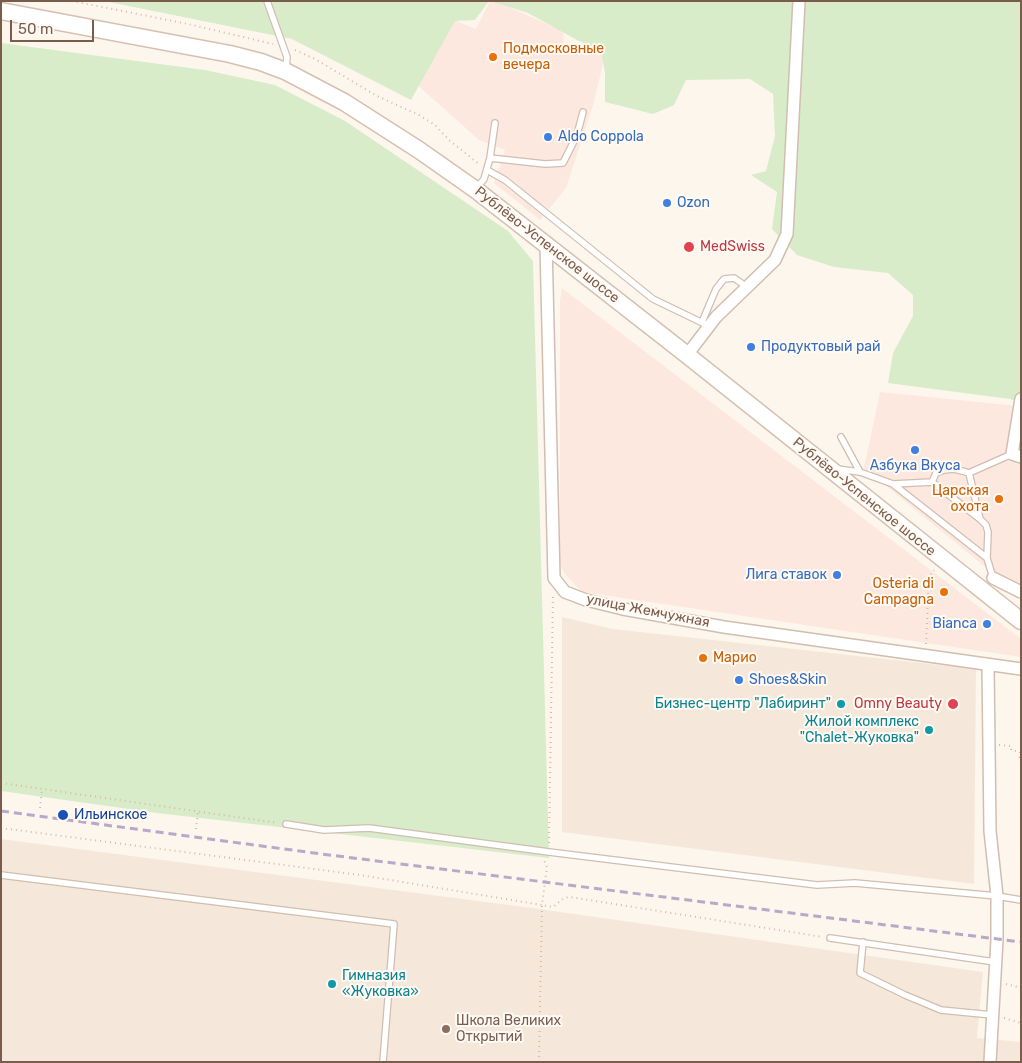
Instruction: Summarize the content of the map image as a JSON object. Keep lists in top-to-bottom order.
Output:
{
  "streets": {
    "main road": ["Рублёво-Успенское шоссе"],
    "street": ["улица Жемчужная"]
  },
  "places": [
    "Подмосковные вечера",
    "Aldo Coppola",
    "Ozon",
    "MedSwiss",
    "Продуктовый рай",
    "Азбука Вкуса",
    "Царская охота",
    "Лига ставок",
    "Osteria di Campagna",
    "Bianca",
    "Марио",
    "Shoes&Skin",
    "Бизнес-центр \"Лабиринт\"",
    "Omny Beauty",
    "Жилой комплекс \"Chalet-Жуковка\"",
    "Ильинское",
    "Гимназия «Жуковка»",
    "Школа Великих Открытий"
  ],
  "scale_bar": "50 m"
}
